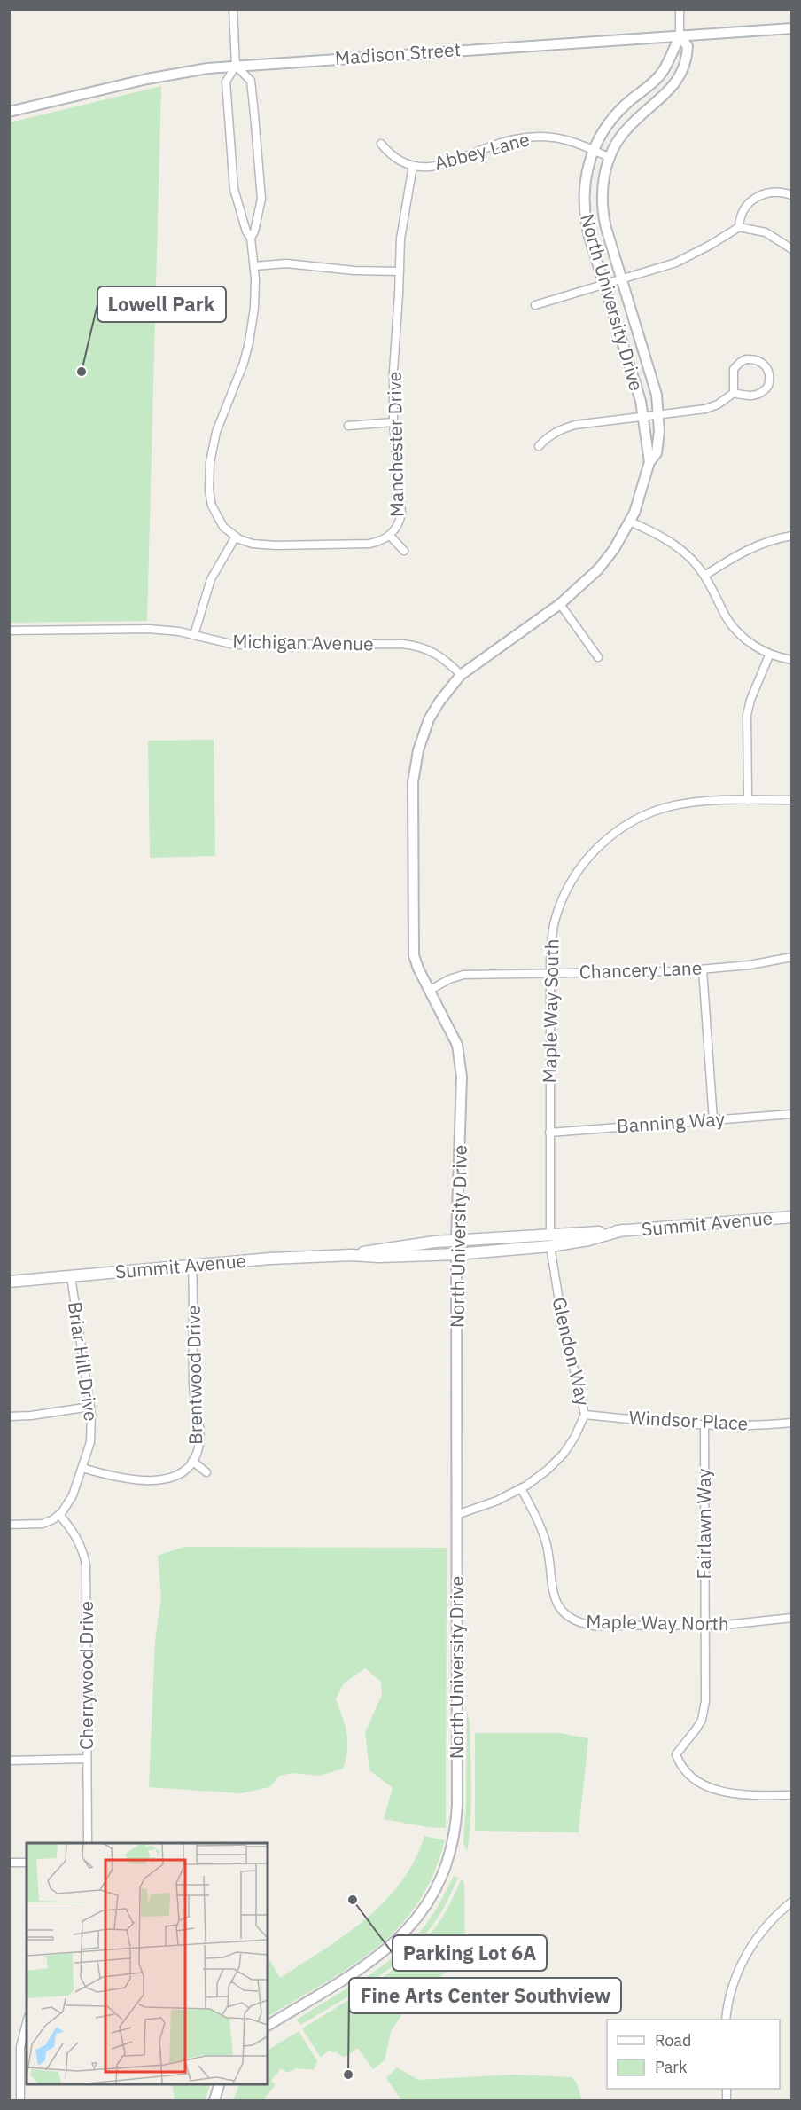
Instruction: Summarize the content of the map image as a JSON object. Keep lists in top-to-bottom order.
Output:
{
  "streets": {
    "main road": ["Summit Avenue"],
    "street": [
      "Madison Street",
      "Abbey Lane",
      "North University Drive",
      "Manchester Drive",
      "Michigan Avenue",
      "Chancery Lane",
      "Maple Way South",
      "Banning Way",
      "Glendon Way",
      "Briar Hill Drive",
      "Brentwood Drive",
      "Windsor Place",
      "Fairlawn Way",
      "Maple Way North",
      "Cherrywood Drive"
    ]
  },
  "crossings": [
    ["Madison Street", "North University Drive"],
    ["Madison Street", "Manchester Drive"],
    ["Abbey Lane", "North University Drive"],
    ["Abbey Lane", "Manchester Drive"],
    ["North University Drive", "Michigan Avenue"],
    ["North University Drive", "Chancery Lane"],
    ["North University Drive", "Summit Avenue"],
    ["North University Drive", "Glendon Way"],
    ["Chancery Lane", "Maple Way South"],
    ["Maple Way South", "Banning Way"],
    ["Maple Way South", "Summit Avenue"],
    ["Maple Way South", "Glendon Way"],
    ["Summit Avenue", "Glendon Way"],
    ["Summit Avenue", "Briar Hill Drive"],
    ["Summit Avenue", "Brentwood Drive"],
    ["Glendon Way", "Windsor Place"],
    ["Glendon Way", "Maple Way North"],
    ["Briar Hill Drive", "Brentwood Drive"],
    ["Briar Hill Drive", "Cherrywood Drive"],
    ["Windsor Place", "Fairlawn Way"],
    ["Fairlawn Way", "Maple Way North"]
  ],
  "places": ["Lowell Park", "Parking Lot 6A", "Fine Arts Center Southview"],
  "legend": ["Road", "Park"]
}
